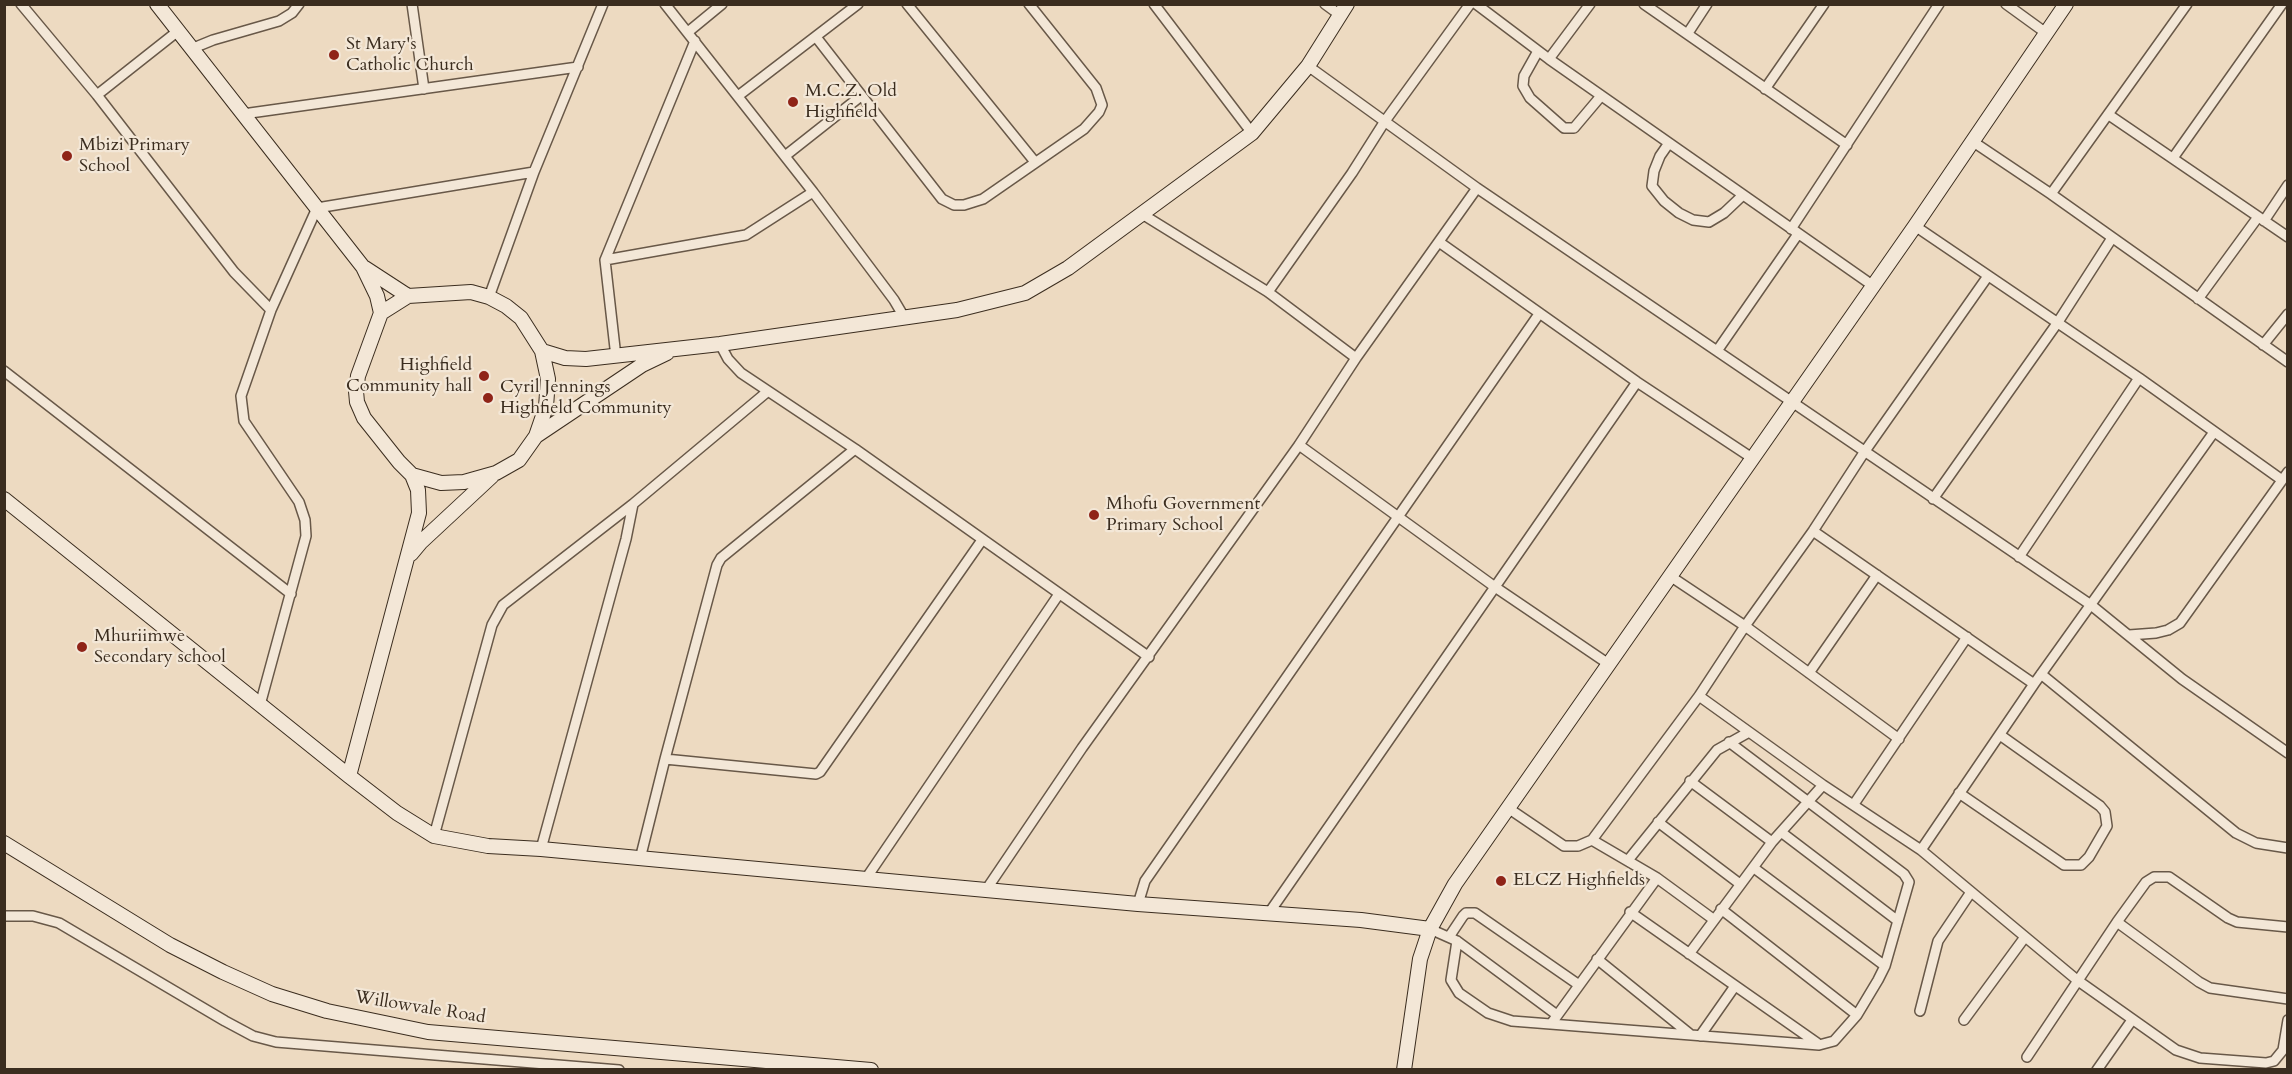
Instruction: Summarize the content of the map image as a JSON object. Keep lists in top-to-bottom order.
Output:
{
  "streets": {
    "street": ["Willowvale Road"]
  },
  "places": [
    "St Mary's Catholic Church",
    "M.C.Z. Old Highfield",
    "Mbizi Primary School",
    "Highfield Community hall",
    "Cyril Jennings Highfield Community",
    "Mhofu Government Primary School",
    "Mhuriimwe Secondary school",
    "ELCZ Highfields"
  ]
}
